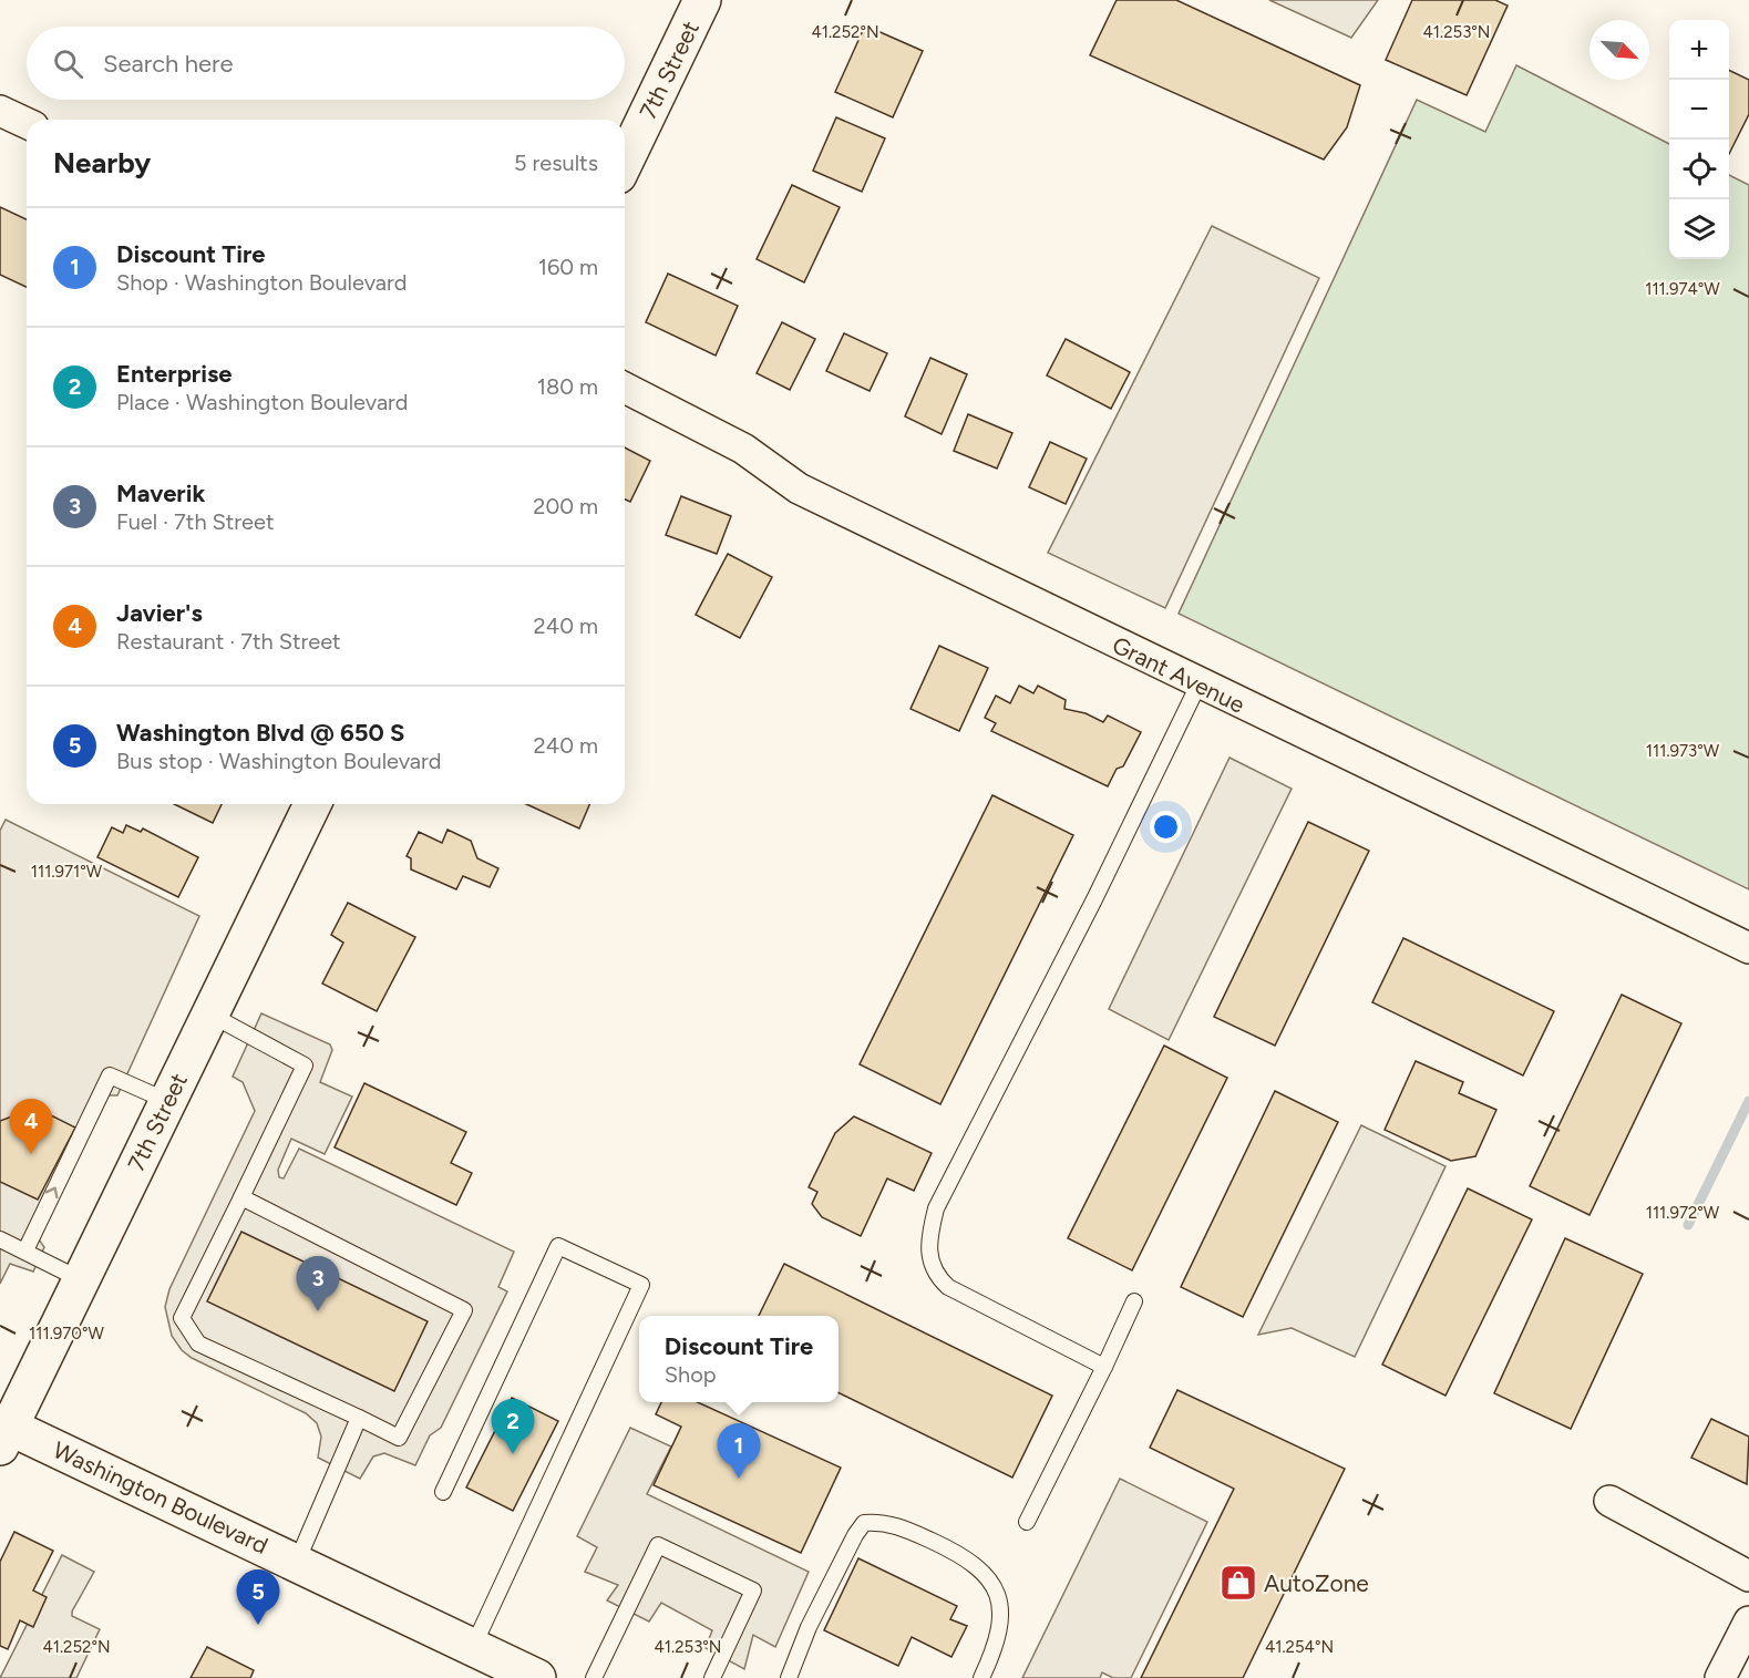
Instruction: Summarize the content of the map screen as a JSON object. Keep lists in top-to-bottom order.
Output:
{
  "streets": {
    "street": ["7th Street", "Grant Avenue", "Washington Boulevard"]
  },
  "crossings": [
    ["7th Street", "Washington Boulevard"]
  ],
  "places": {
    "shop": ["AutoZone"]
  },
  "north": "bottom right",
  "page": {
    "map_buttons": ["+", "−"],
    "search": "Search here",
    "heading": ["Nearby", "5 results"],
    "list": [
      {
        "mark": "1",
        "name": "Discount Tire",
        "note": "Shop · Washington Boulevard",
        "value": "160 m"
      },
      {
        "mark": "2",
        "name": "Enterprise",
        "note": "Place · Washington Boulevard",
        "value": "180 m"
      },
      {
        "mark": "3",
        "name": "Maverik",
        "note": "Fuel · 7th Street",
        "value": "200 m"
      },
      {
        "mark": "4",
        "name": "Javier's",
        "note": "Restaurant · 7th Street",
        "value": "240 m"
      },
      {
        "mark": "5",
        "name": "Washington Blvd @ 650 S",
        "note": "Bus stop · Washington Boulevard",
        "value": "240 m"
      }
    ],
    "pins": [
      "4",
      "3",
      "2",
      "1",
      "5"
    ],
    "popup": ["Discount Tire", "Shop"]
  },
  "coordinates": [
    "41.252°N",
    "41.253°N",
    "111.974°W",
    "111.973°W",
    "111.971°W",
    "111.972°W",
    "111.970°W",
    "41.254°N"
  ]
}
